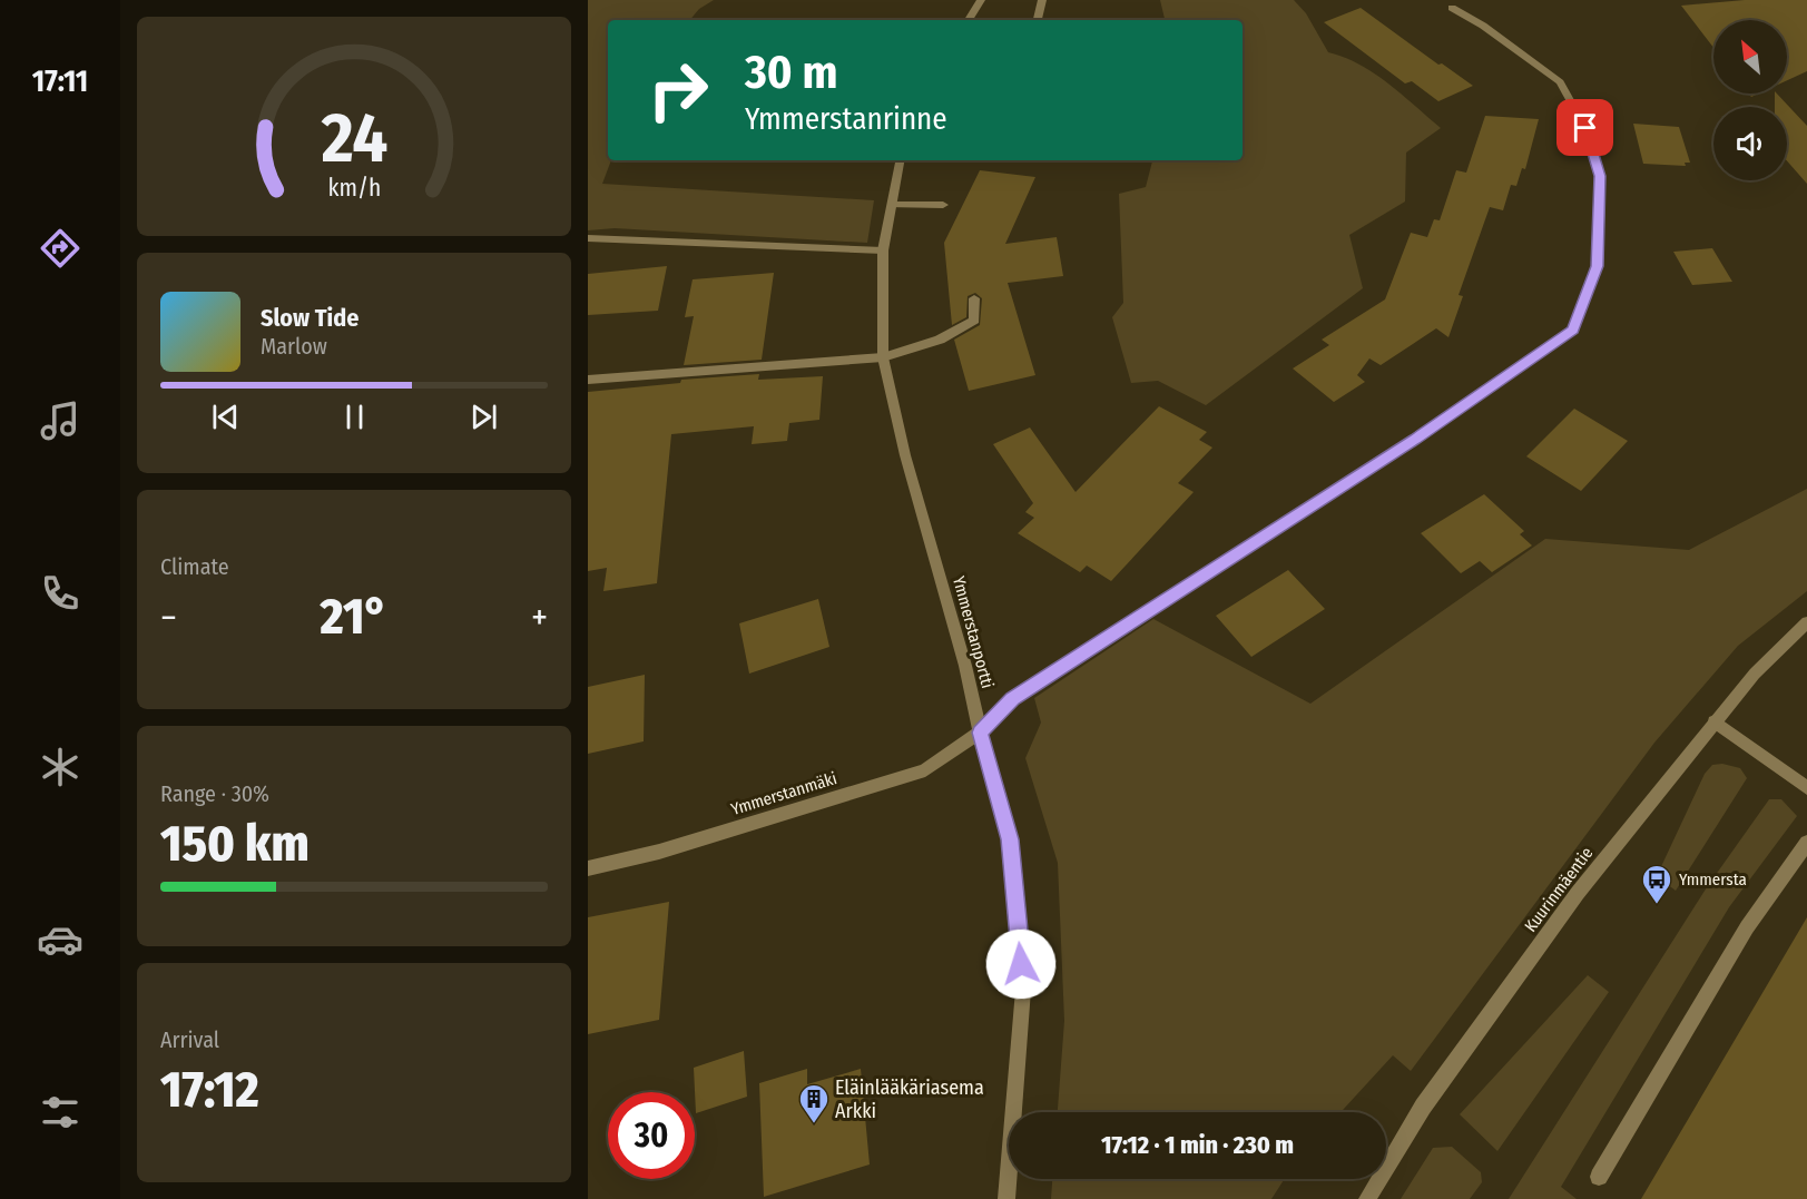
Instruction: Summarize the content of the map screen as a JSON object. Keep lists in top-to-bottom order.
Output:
{
  "streets": {
    "street": ["Ymmerstanportti", "Ymmerstanmäki", "Kuurinmäentie"]
  },
  "crossings": [
    ["Ymmerstanportti", "Ymmerstanmäki"]
  ],
  "places": {
    "bus stop": ["Ymmersta"],
    "building": ["Eläinlääkäriasema Arkki"]
  },
  "north": "top left",
  "page": {
    "tabs": "17:11",
    "turn": ["30 m", "Ymmerstanrinne"],
    "song": ["Slow Tide", "Marlow"],
    "tile": [
      "Climate",
      ["Range · 30%", "150 km"],
      ["Arrival", "17:12"]
    ],
    "heat": ["−", "21°", "+"],
    "limit": "30",
    "trip": "17:12 · 1 min · 230 m",
    "gauge": ["24", "km/h"]
  }
}
